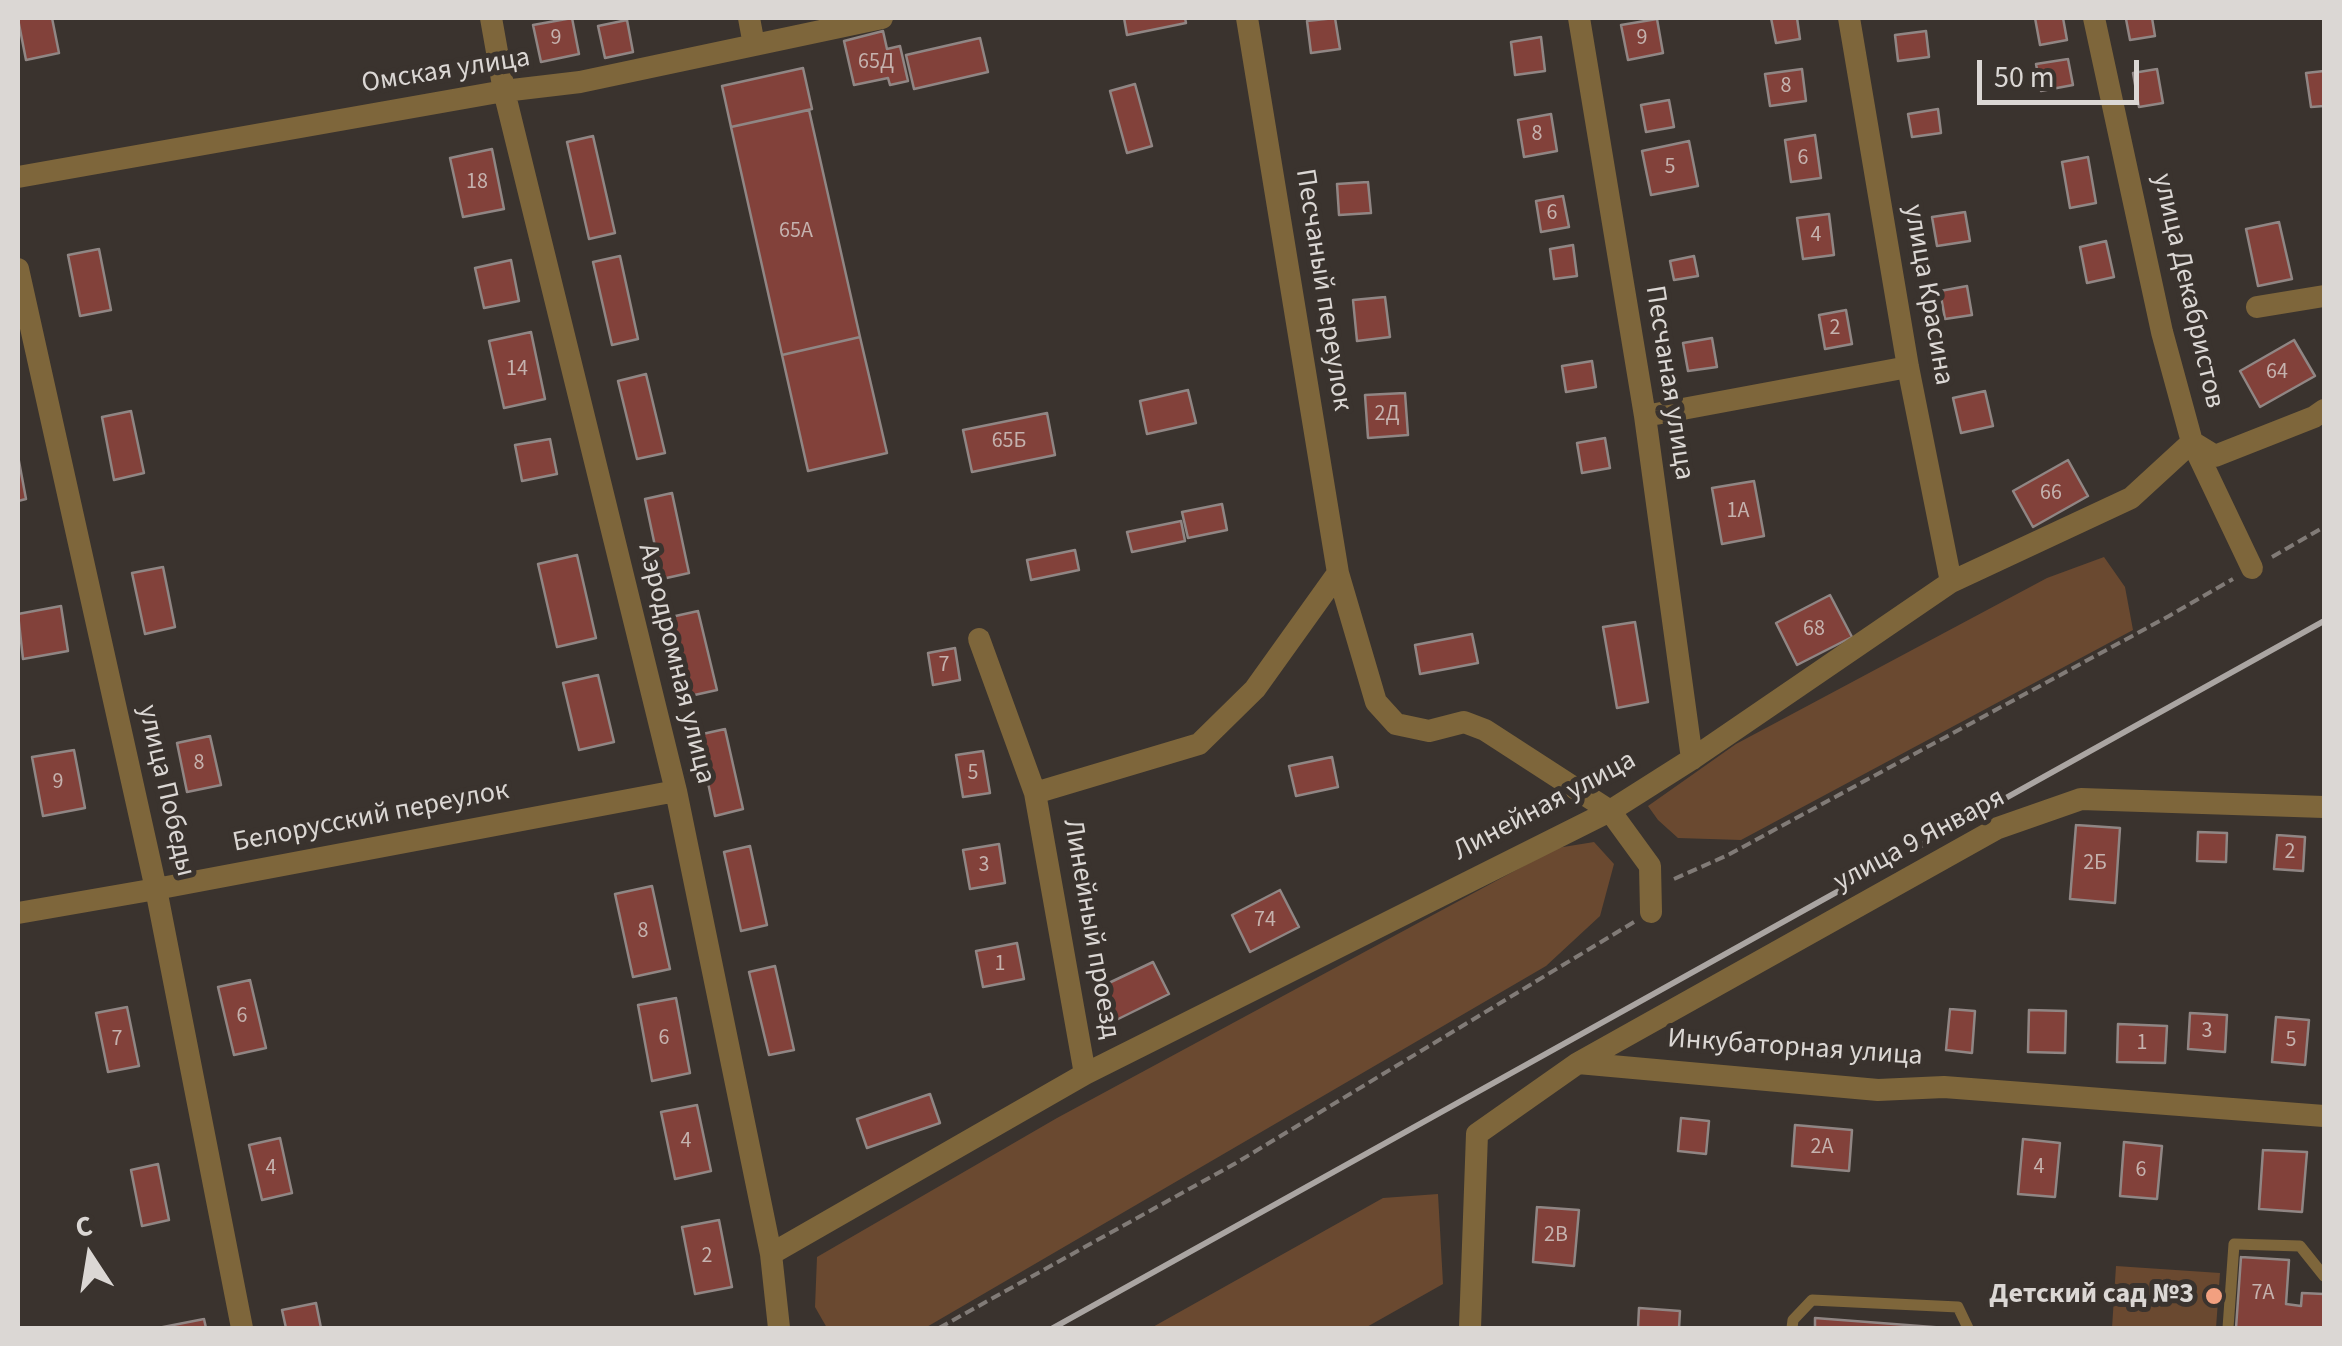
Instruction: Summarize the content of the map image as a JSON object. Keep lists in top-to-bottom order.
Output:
{
  "streets": {
    "street": [
      "Омская улица",
      "Песчаный переулок",
      "улица Декабристов",
      "улица Красина",
      "Песчаная улица",
      "Аэродромная улица",
      "улица Победы",
      "Линейная улица",
      "Белорусский переулок",
      "улица 9 Января",
      "Линейный проезд",
      "Инкубаторная улица"
    ]
  },
  "crossings": [
    ["Омская улица", "Аэродромная улица"],
    ["Песчаный переулок", "Линейный проезд"],
    ["улица Декабристов", "Линейная улица"],
    ["улица Красина", "Линейная улица"],
    ["Песчаная улица", "Линейная улица"],
    ["Аэродромная улица", "Линейная улица"],
    ["Аэродромная улица", "Белорусский переулок"],
    ["улица Победы", "Белорусский переулок"],
    ["Линейная улица", "Линейный проезд"],
    ["улица 9 Января", "Инкубаторная улица"]
  ],
  "places": ["Детский сад №3"],
  "house_numbers": [
    "9",
    "9",
    "65Д",
    "8",
    "8",
    "6",
    "5",
    "18",
    "6",
    "65А",
    "4",
    "2",
    "14",
    "64",
    "2Д",
    "65Б",
    "66",
    "1А",
    "68",
    "7",
    "8",
    "5",
    "9",
    "2",
    "2Б",
    "3",
    "74",
    "8",
    "1",
    "6",
    "3",
    "6",
    "7",
    "5",
    "1",
    "4",
    "2А",
    "4",
    "4",
    "6",
    "2В",
    "2",
    "7А"
  ],
  "scale_bar": "50 m",
  "north": "top"
}
